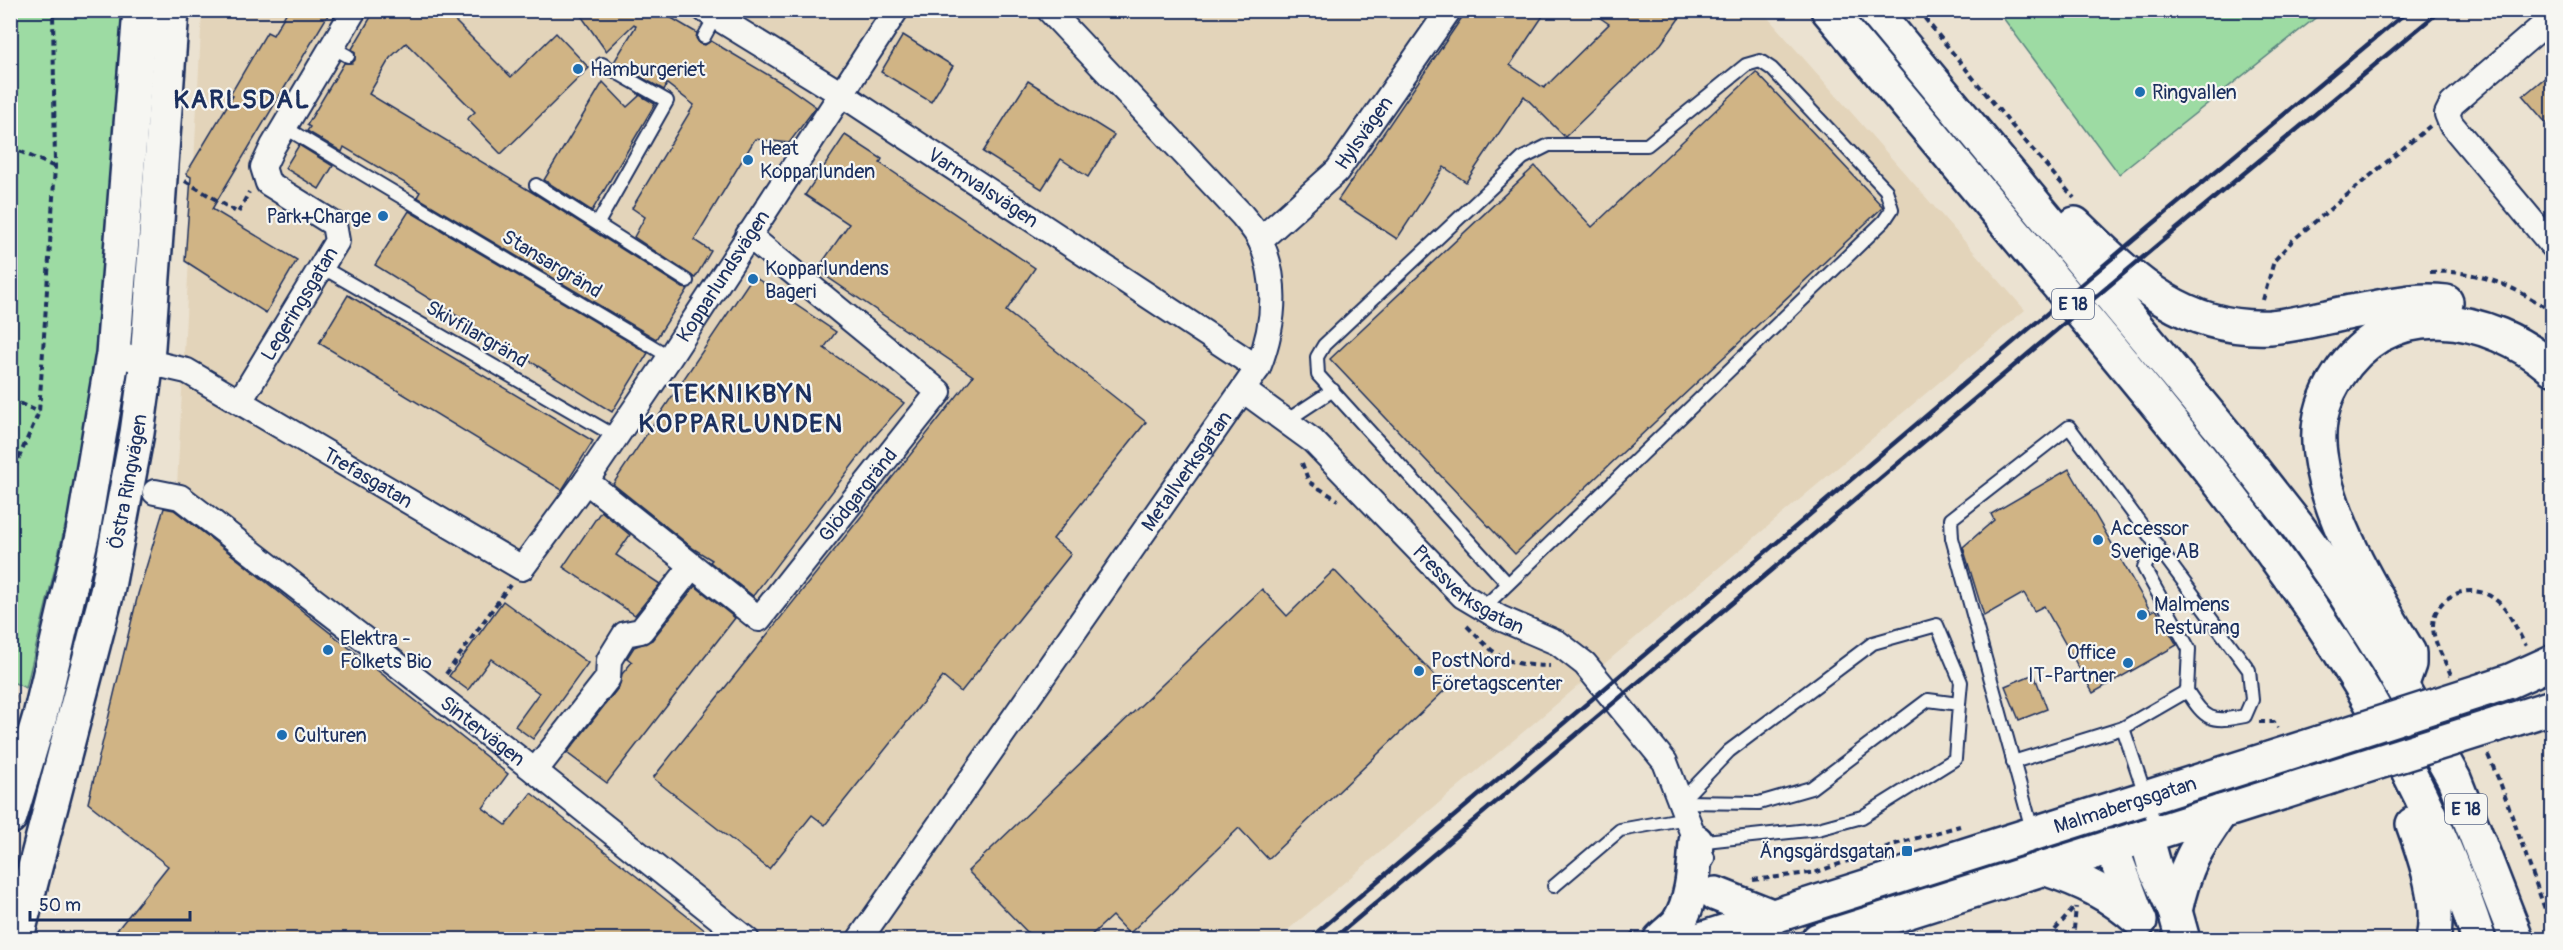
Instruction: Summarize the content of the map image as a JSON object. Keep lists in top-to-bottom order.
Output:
{
  "streets": {
    "main road": ["E 18", "Östra Ringvägen", "Malmabergsgatan"],
    "street": [
      "Hylsvägen",
      "Varmvalsvägen",
      "Kopparlundsvägen",
      "Legeringsgatan",
      "Metallverksgatan",
      "Trefasgatan",
      "Glödgargränd",
      "Pressverksgatan",
      "Sintervägen"
    ],
    "lane": ["Stansargränd", "Skivfilargränd"]
  },
  "crossings": [
    ["Hylsvägen", "Metallverksgatan"],
    ["Varmvalsvägen", "Kopparlundsvägen"],
    ["Varmvalsvägen", "Metallverksgatan"],
    ["Stansargränd", "Kopparlundsvägen"],
    ["Kopparlundsvägen", "Skivfilargränd"],
    ["Kopparlundsvägen", "Glödgargränd"],
    ["Legeringsgatan", "Skivfilargränd"],
    ["Legeringsgatan", "Trefasgatan"],
    ["Metallverksgatan", "Pressverksgatan"],
    ["Trefasgatan", "Östra Ringvägen"],
    ["Pressverksgatan", "Malmabergsgatan"]
  ],
  "districts": ["KARLSDAL", "TEKNIKBYN KOPPARLUNDEN"],
  "places": {
    "other": [
      "Hamburgeriet",
      "Ringvallen",
      "Heat Kopparlunden",
      "Park+Charge",
      "Kopparlundens Bageri",
      "Accessor Sverige AB",
      "Malmens Resturang",
      "Elektra - Folkets Bio",
      "Office IT-Partner",
      "PostNord Företagscenter",
      "Culturen"
    ],
    "transit": ["Ängsgärdsgatan"]
  },
  "scale_bar": "50 m"
}
